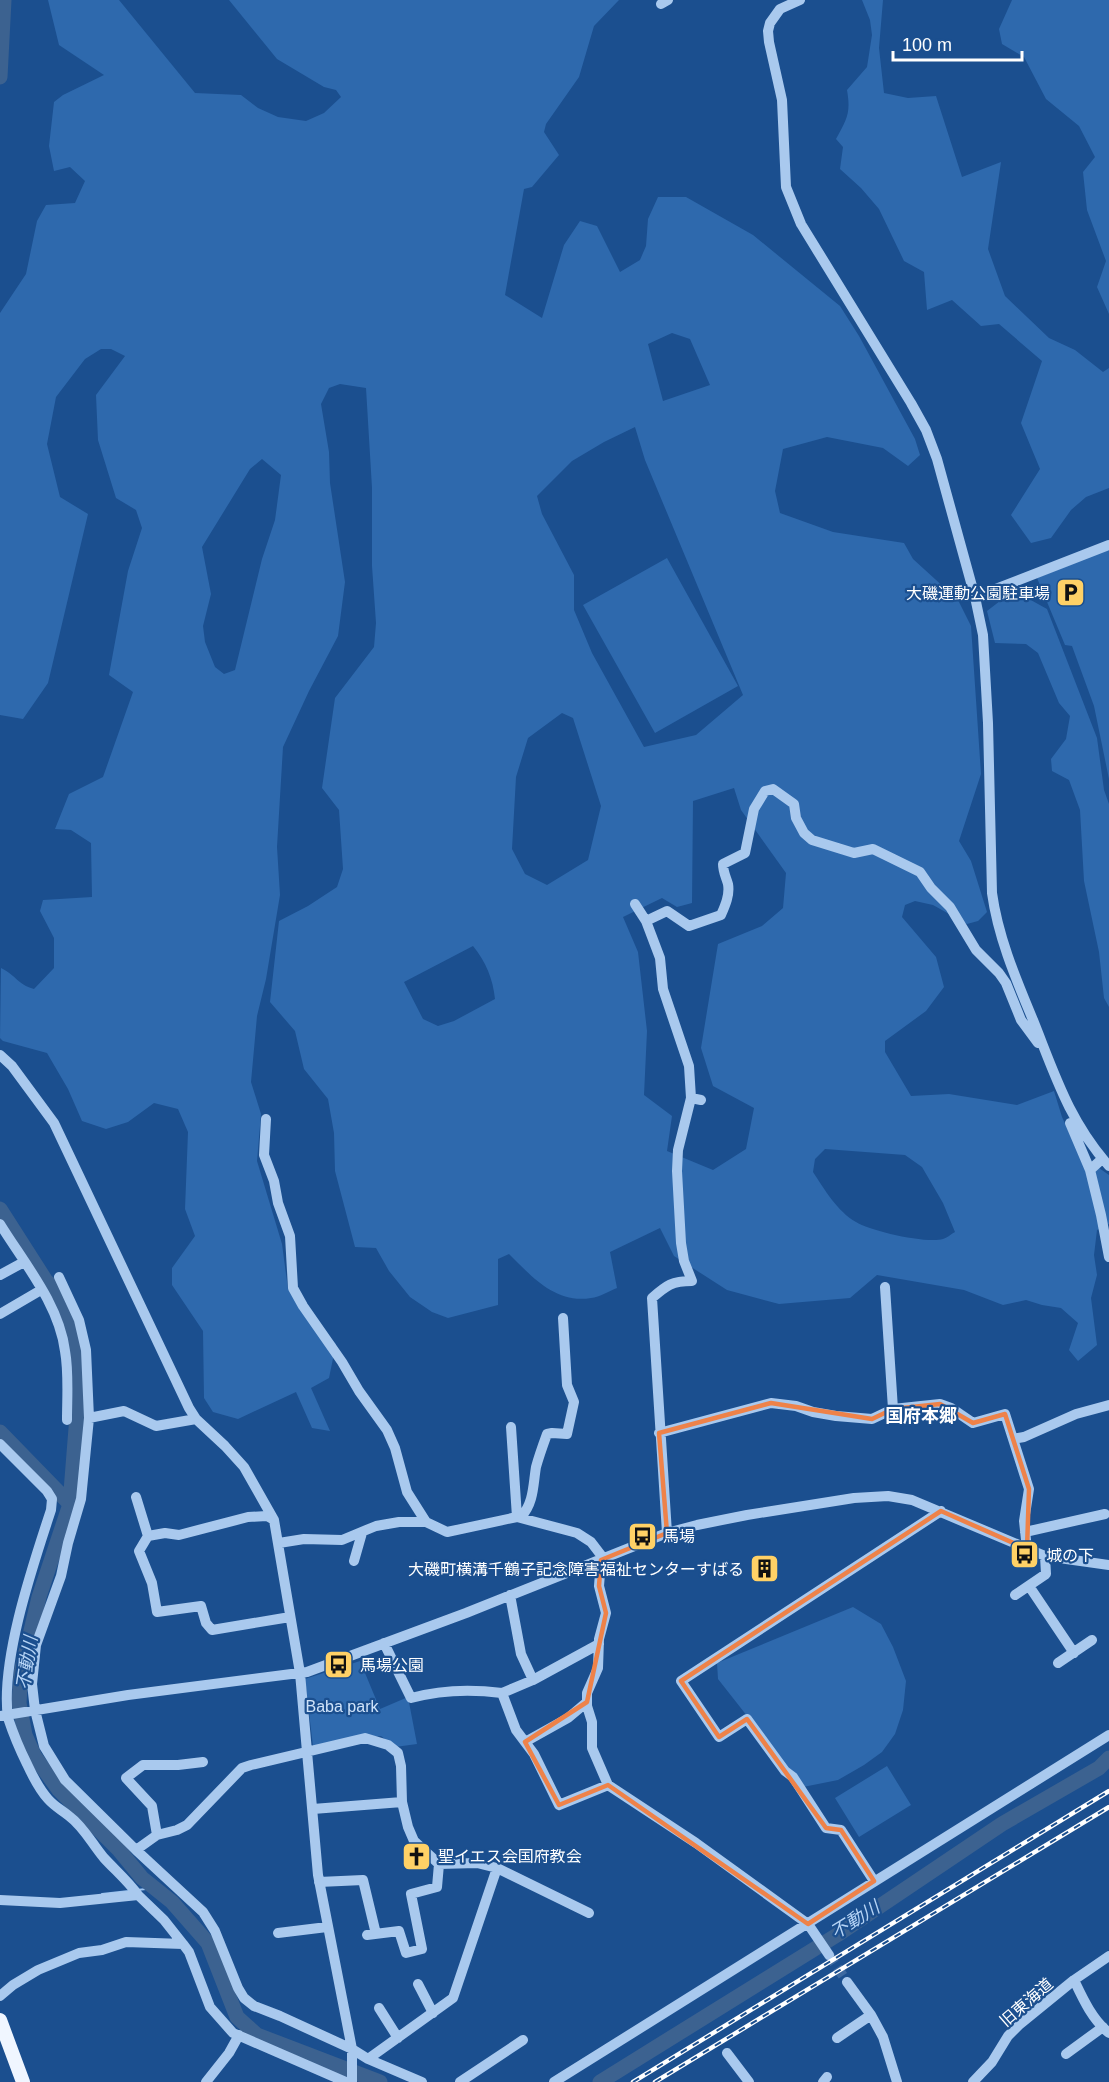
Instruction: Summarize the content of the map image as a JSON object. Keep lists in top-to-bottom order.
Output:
{
  "streets": {
    "street": ["旧東海道"]
  },
  "districts": ["国府本郷"],
  "water": ["不動川"],
  "parks": ["Baba park"],
  "places": {
    "parking": ["大磯運動公園駐車場"],
    "bus stop": ["馬場", "城の下", "馬場公園"],
    "building": ["大磯町横溝千鶴子記念障害福祉センターすばる"],
    "church": ["聖イエス会国府教会"]
  },
  "scale_bar": "100 m"
}
